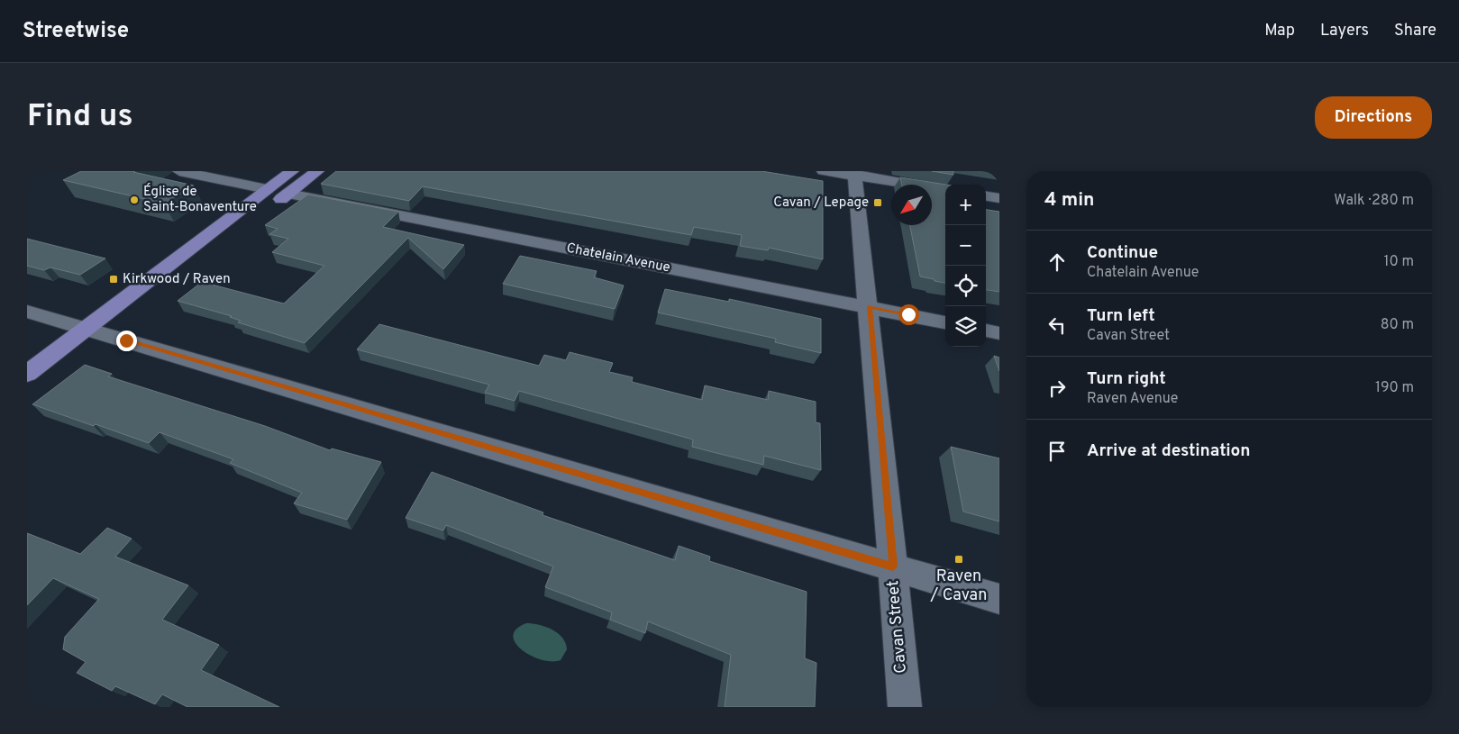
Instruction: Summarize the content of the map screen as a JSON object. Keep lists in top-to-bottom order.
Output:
{
  "streets": {
    "street": ["Chatelain Avenue", "Cavan Street"]
  },
  "crossings": [
    ["Chatelain Avenue", "Cavan Street"]
  ],
  "places": {
    "other": ["Église de Saint-Bonaventure"],
    "transit": ["Cavan / Lepage", "Kirkwood / Raven", "Raven / Cavan"]
  },
  "north": "bottom left",
  "page": {
    "header": "Streetwise",
    "nav": ["Map", "Layers", "Share"],
    "buttons": "Directions",
    "title": "Find us",
    "heading": ["4 min", "Walk · 280 m"],
    "map_buttons": ["+", "−"],
    "list": [
      ["Continue", "Chatelain Avenue", "10 m"],
      ["Turn left", "Cavan Street", "80 m"],
      ["Turn right", "Raven Avenue", "190 m"],
      "Arrive at destination"
    ]
  }
}
